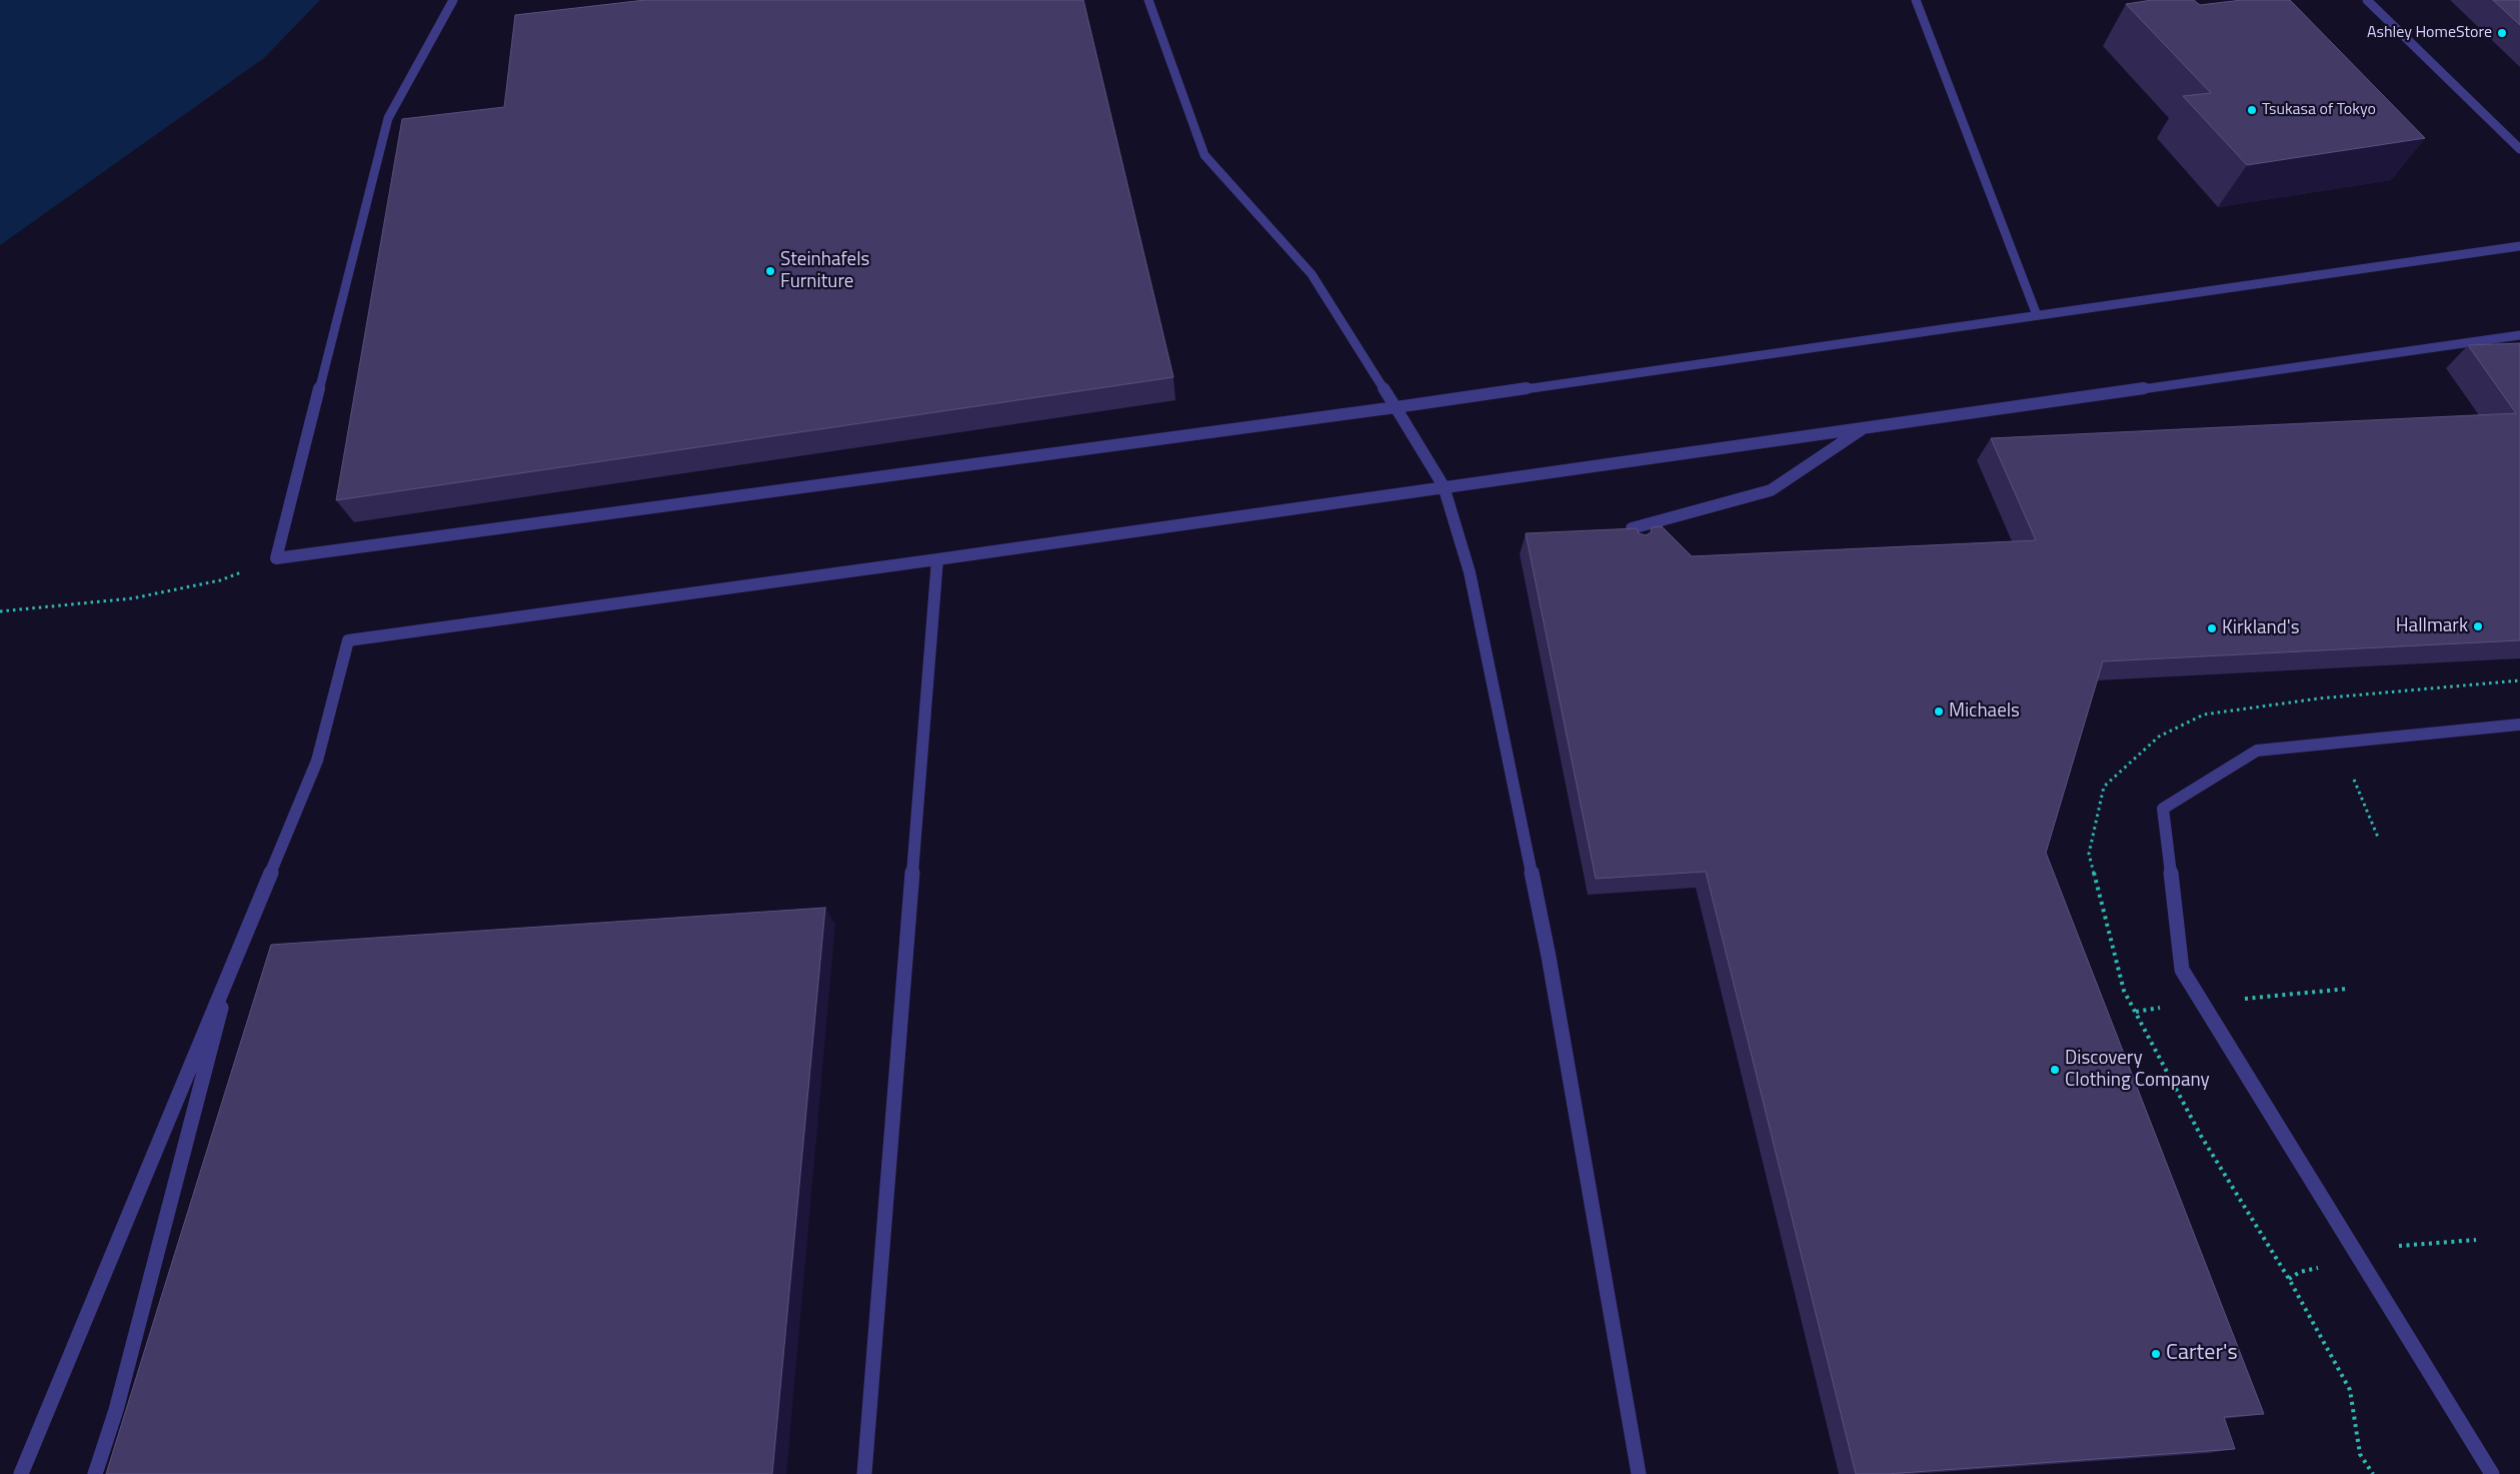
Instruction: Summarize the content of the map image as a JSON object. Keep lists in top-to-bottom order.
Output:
{
  "places": [
    "Ashley HomeStore",
    "Tsukasa of Tokyo",
    "Steinhafels Furniture",
    "Hallmark",
    "Kirkland's",
    "Michaels",
    "Discovery Clothing Company",
    "Carter's"
  ]
}
